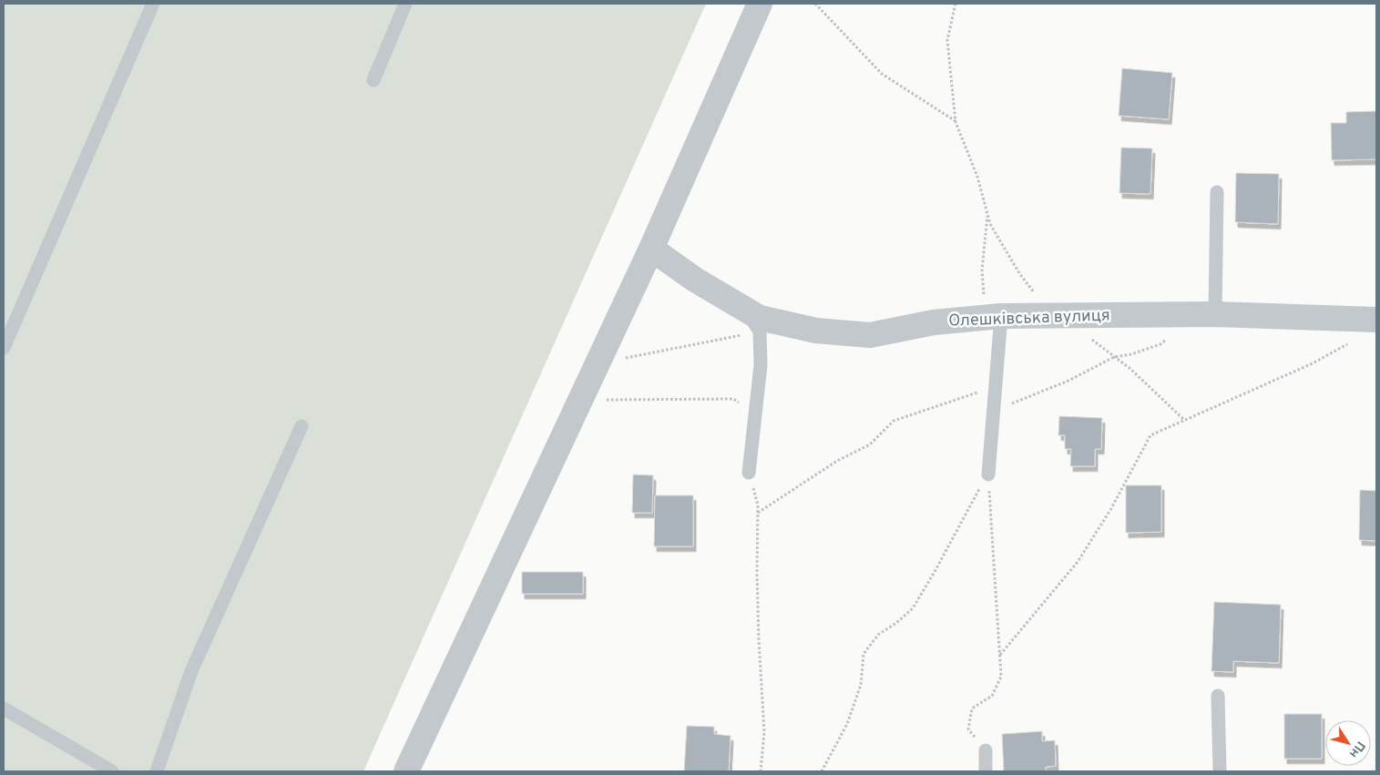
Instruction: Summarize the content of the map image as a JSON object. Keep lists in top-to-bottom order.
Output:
{
  "streets": {
    "street": ["Олешківська вулиця"]
  },
  "north": "bottom right"
}
